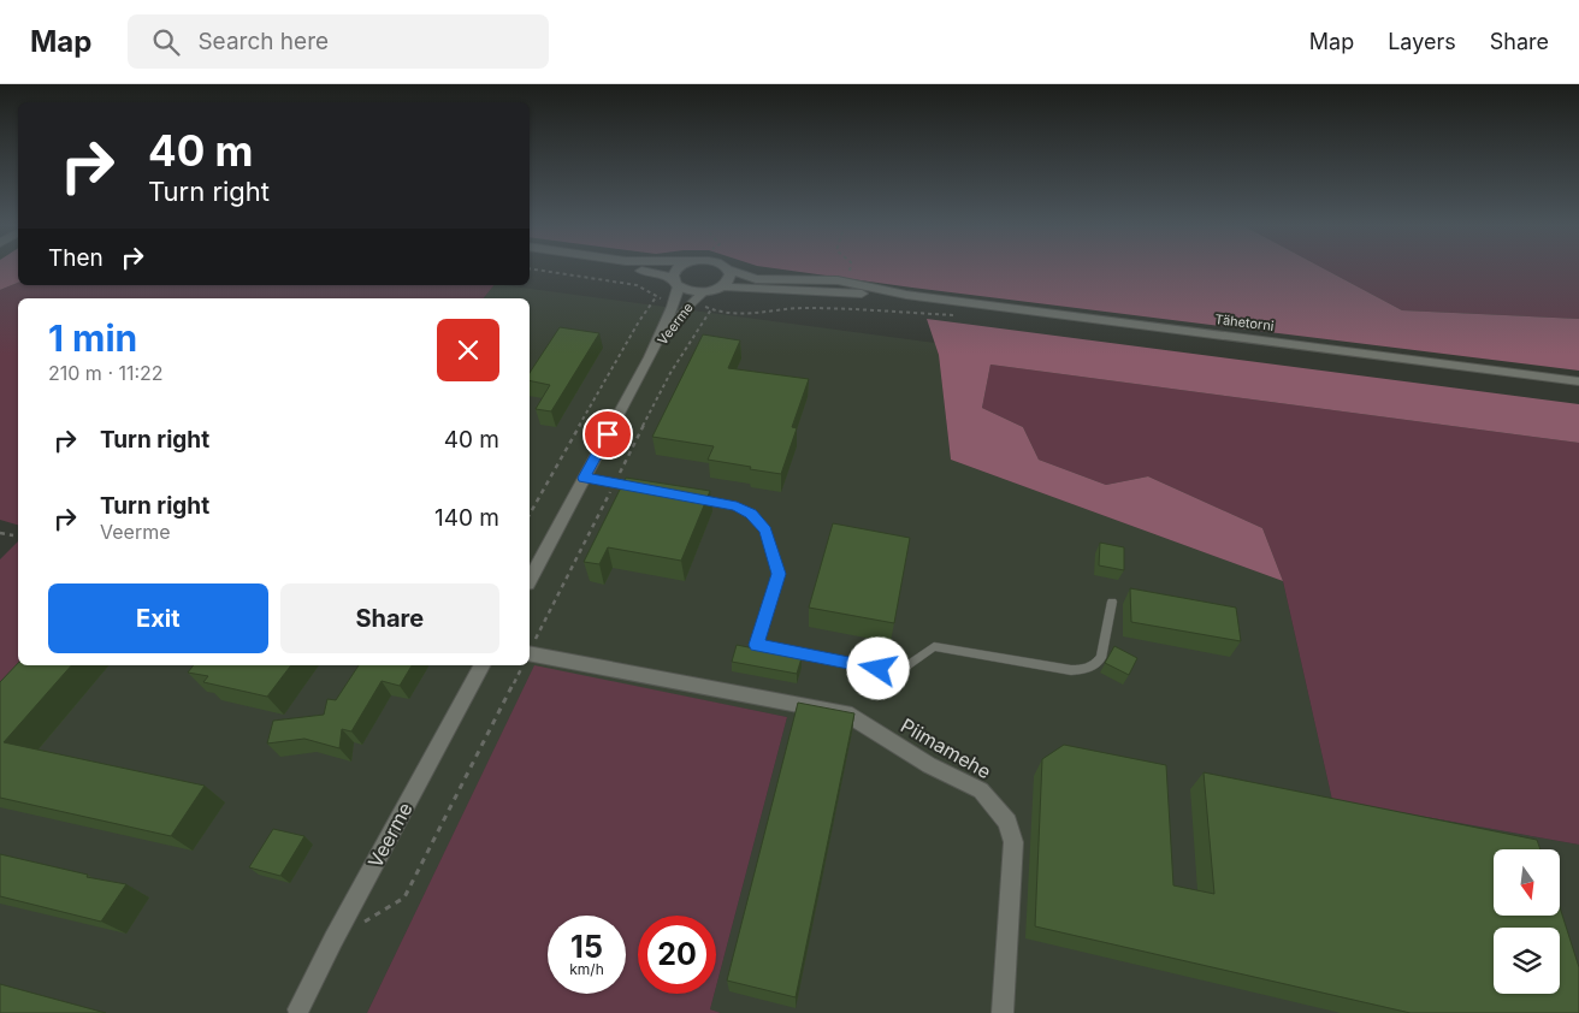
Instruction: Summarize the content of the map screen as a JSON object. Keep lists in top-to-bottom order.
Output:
{
  "streets": {
    "street": ["Tähetorni", "Veerme", "Piimamehe"]
  },
  "crossings": [
    ["Tähetorni", "Veerme"]
  ],
  "north": "bottom",
  "page": {
    "header": "Map",
    "search": "Search here",
    "nav": ["Map", "Layers", "Share"],
    "turn": ["40 m", "Turn right"],
    "then": "Then",
    "heading": ["1 min", "210 m · 11:22"],
    "list": [
      {
        "name": "Turn right",
        "value": "40 m"
      },
      {
        "name": "Turn right",
        "note": "Veerme",
        "value": "140 m"
      }
    ],
    "buttons": ["Exit", "Share"],
    "speed": "15 km/h",
    "limit": "20"
  }
}
